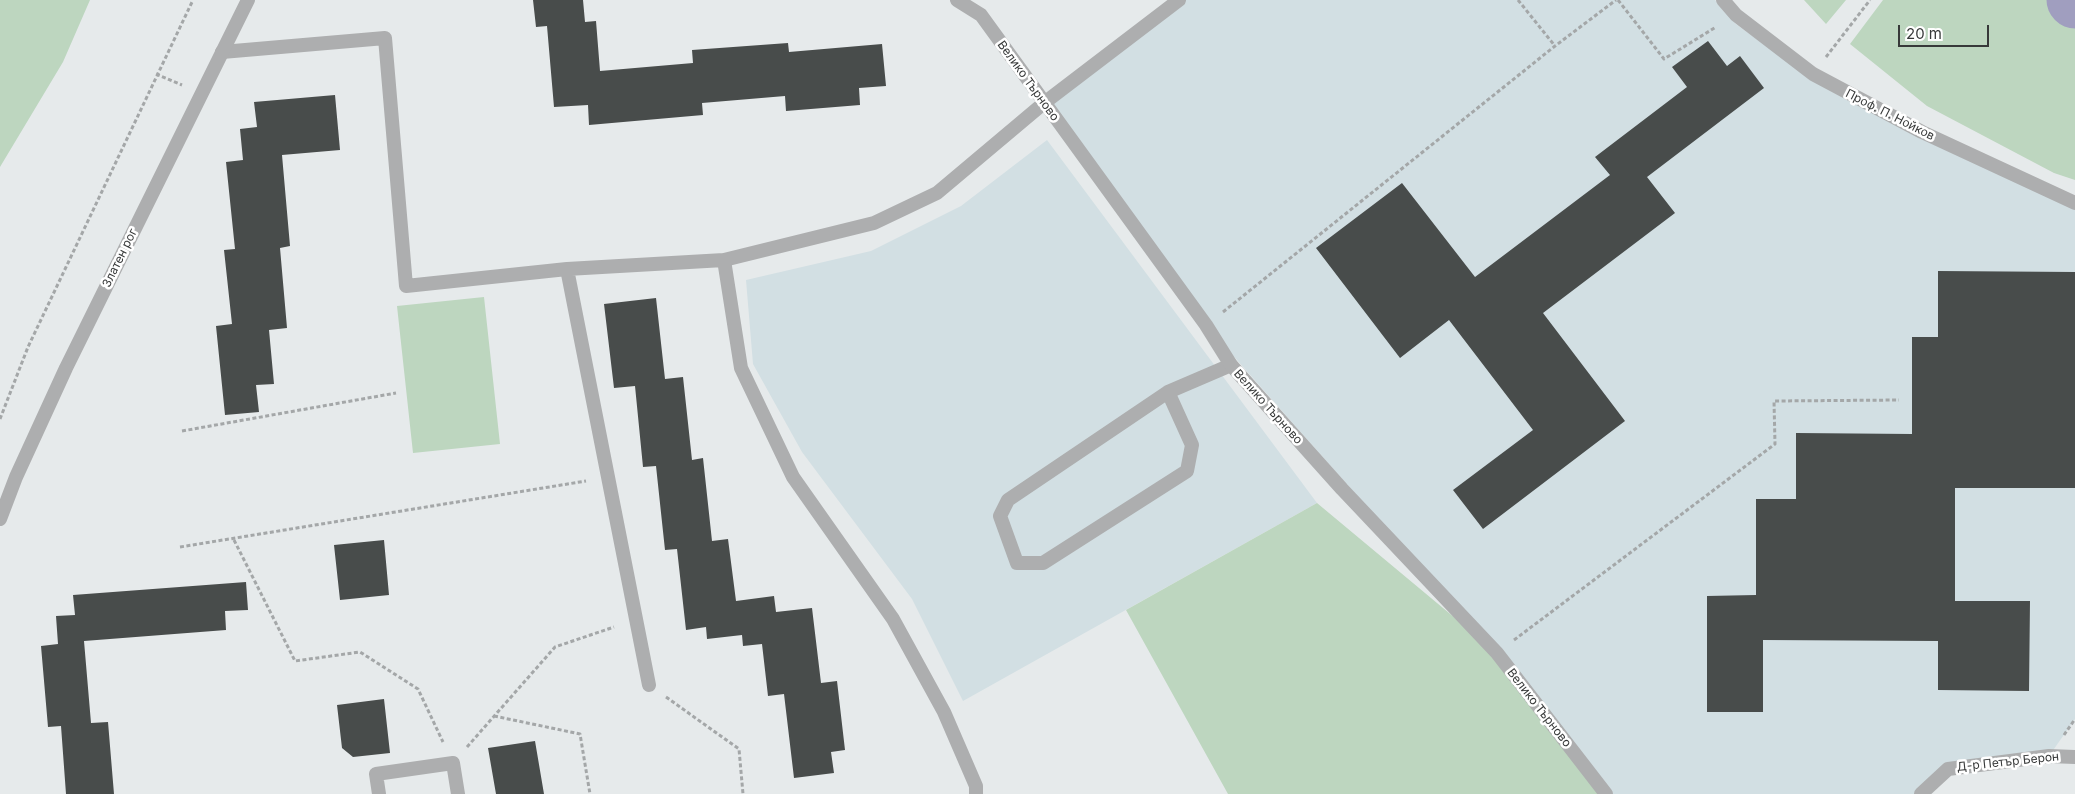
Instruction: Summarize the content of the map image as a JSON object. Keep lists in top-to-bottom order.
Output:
{
  "streets": {
    "street": [
      "Велико Търново",
      "Проф. П. Нойков",
      "Златен рог",
      "Д-р Петър Берон"
    ]
  },
  "scale_bar": "20 m"
}
